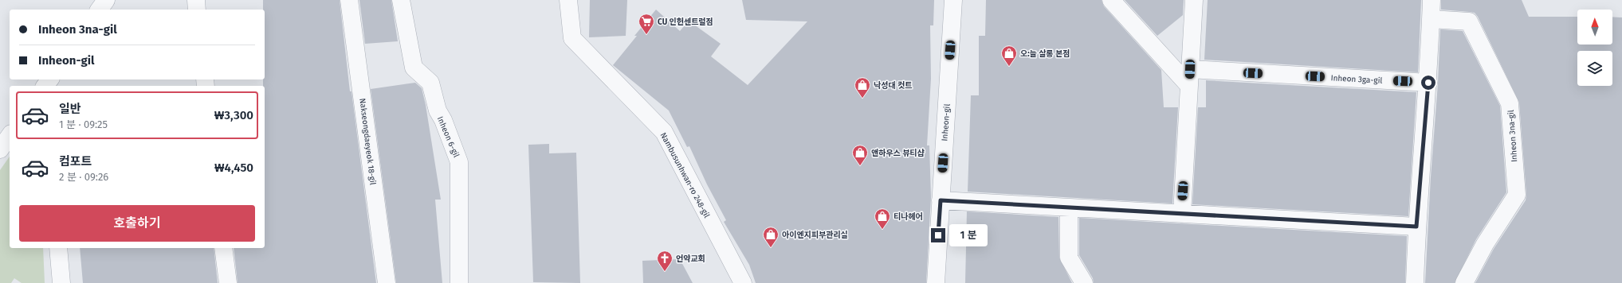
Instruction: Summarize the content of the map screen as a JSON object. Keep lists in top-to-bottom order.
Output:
{
  "streets": {
    "street": [
      "Inheon 3ga-gil",
      "Inheon-gil",
      "Inheon 3na-gil",
      "Inheon 6-gil",
      "Nakseongdaeyeok 18-gil",
      "Nambusunhwan-ro 248-gil"
    ]
  },
  "places": {
    "supermarket": ["CU 인헌센트럴점"],
    "shop": [
      "오:늘 살롱 본점",
      "낙성대 컷트",
      "앤하우스 뷰티샵",
      "티나헤어",
      "아이엔지피부관리실"
    ],
    "church": ["언약교회"]
  },
  "north": "top",
  "page": {
    "banner": ["Inheon 3na-gil", "Inheon-gil"],
    "list": [
      {
        "name": "일반",
        "note": "1 분 · 09:25",
        "value": "₩3,300"
      },
      {
        "name": "컴포트",
        "note": "2 분 · 09:26",
        "value": "₩4,450"
      }
    ],
    "buttons": "호출하기",
    "bubble": "1 분"
  }
}
